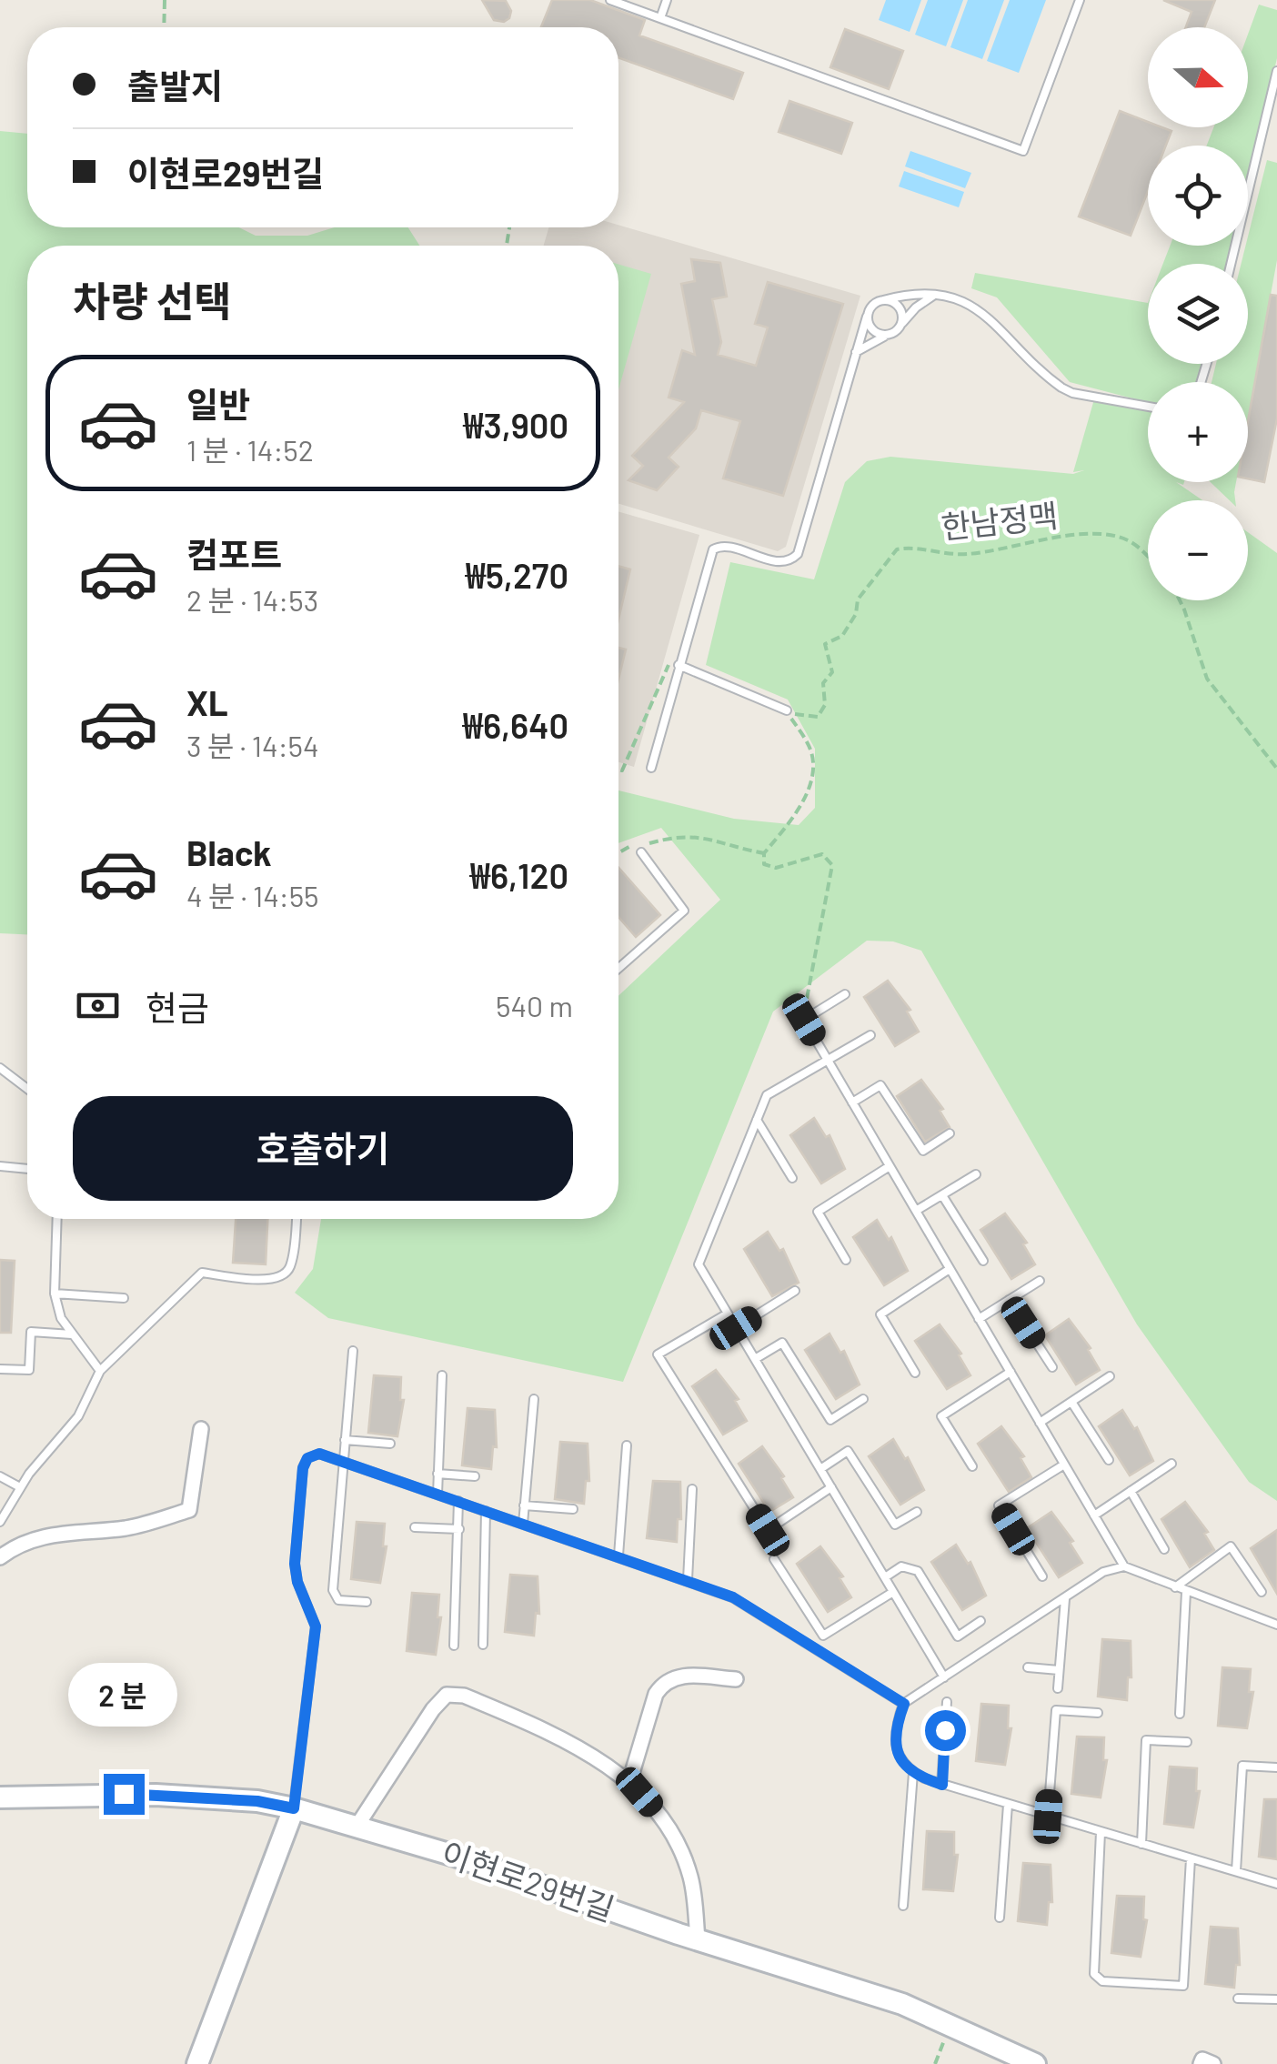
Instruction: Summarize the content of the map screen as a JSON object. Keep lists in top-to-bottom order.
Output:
{
  "streets": {
    "street": ["이현로29번길"],
    "path": ["한남정맥"]
  },
  "north": "right",
  "page": {
    "map_buttons": ["+", "−"],
    "banner": ["출발지", "이현로29번길"],
    "heading": "차량 선택",
    "list": [
      {
        "name": "일반",
        "note": "1 분 · 14:52",
        "value": "₩3,900"
      },
      {
        "name": "컴포트",
        "note": "2 분 · 14:53",
        "value": "₩5,270"
      },
      {
        "name": "XL",
        "note": "3 분 · 14:54",
        "value": "₩6,640"
      },
      {
        "name": "Black",
        "note": "4 분 · 14:55",
        "value": "₩6,120"
      }
    ],
    "pay": ["현금", "540 m"],
    "buttons": "호출하기",
    "bubble": "2 분"
  }
}
